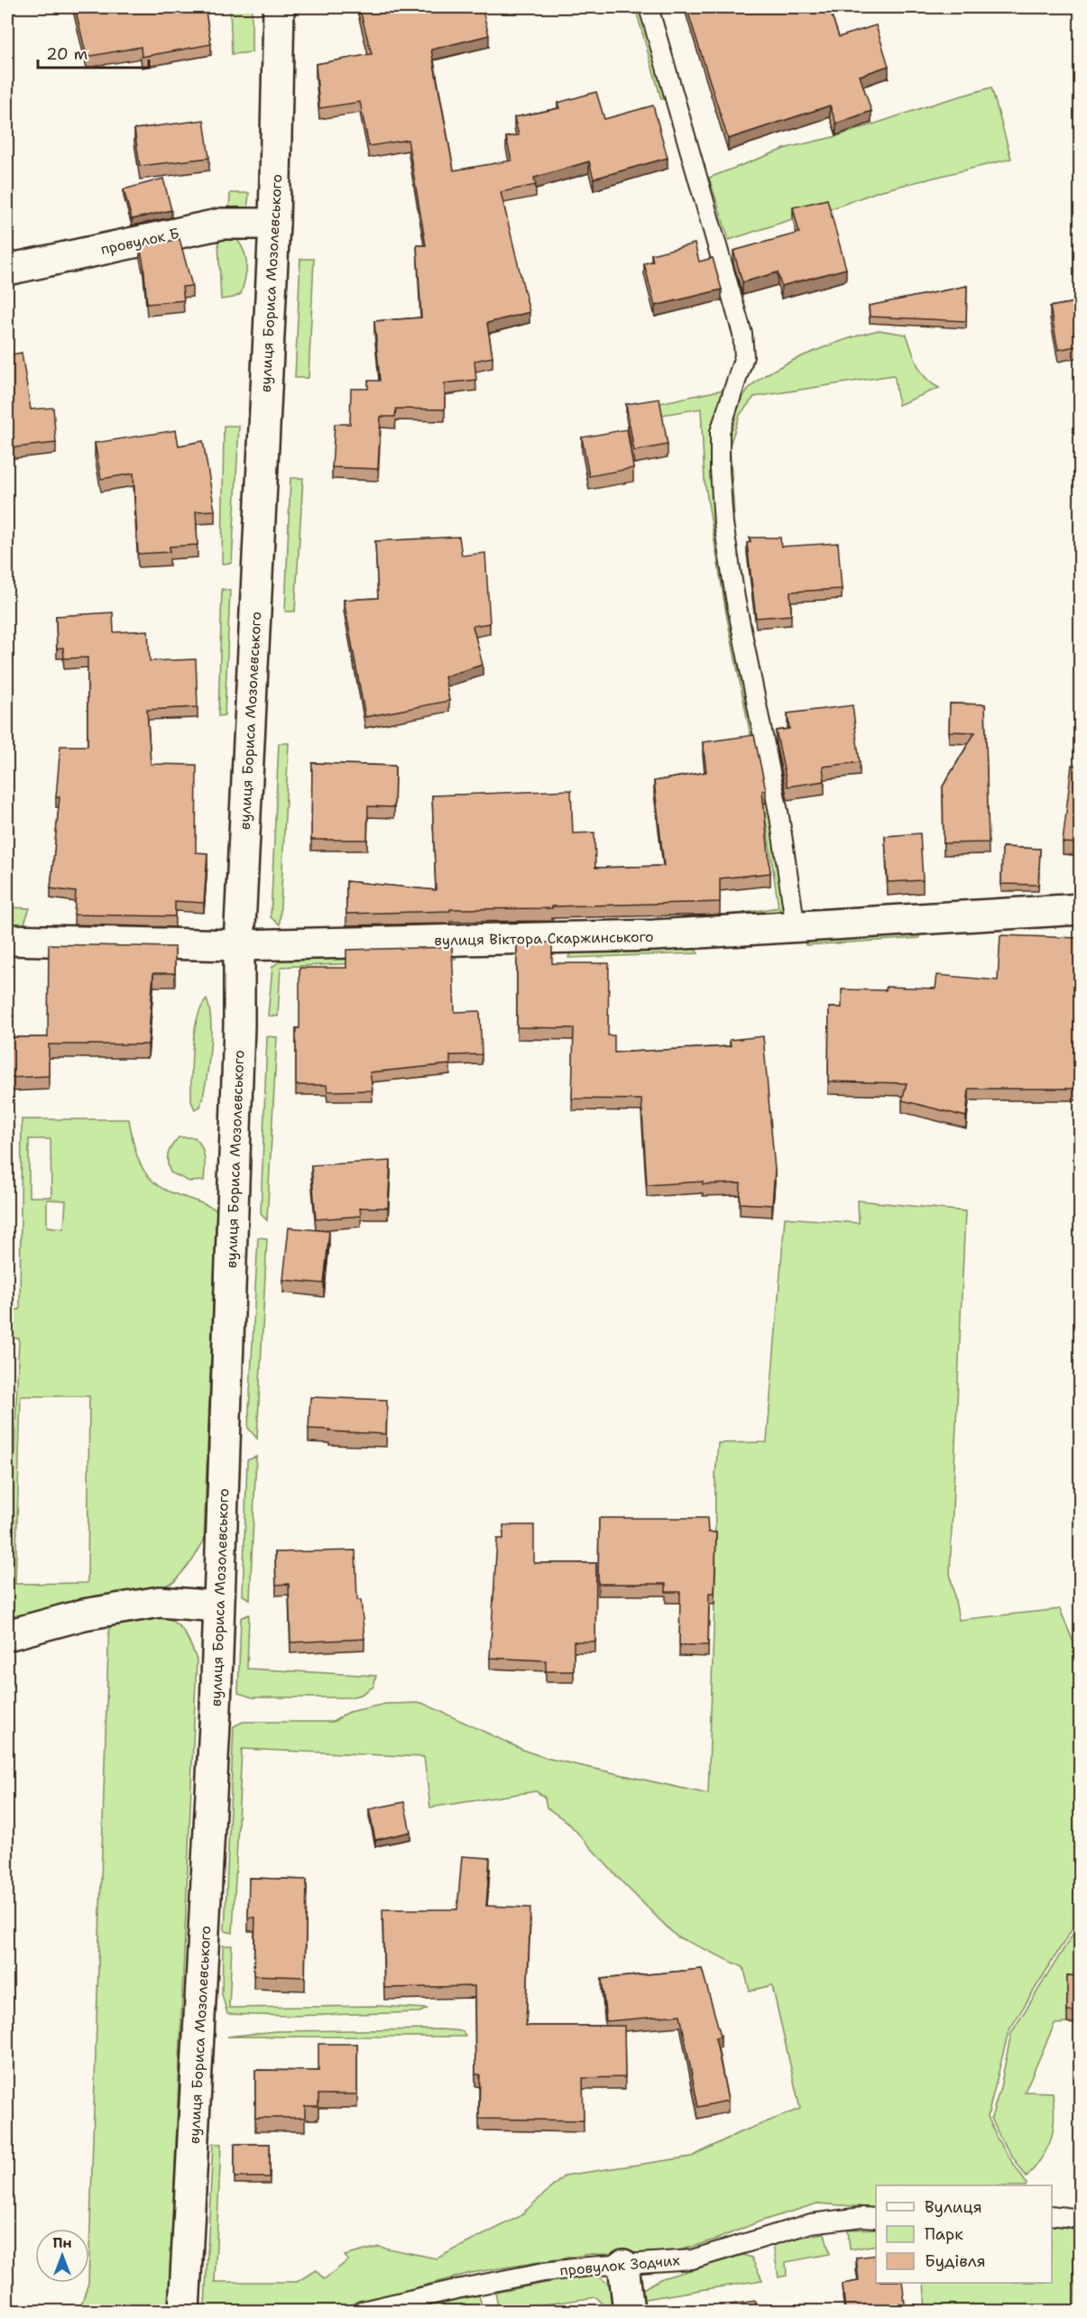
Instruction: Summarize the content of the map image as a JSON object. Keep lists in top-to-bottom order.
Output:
{
  "streets": {
    "street": ["провулок Б", "вулиця Бориса Мозолевського", "вулиця Віктора Скаржинського"],
    "lane": ["провулок Зодчих"]
  },
  "crossings": [
    ["провулок Б", "вулиця Бориса Мозолевського"],
    ["вулиця Бориса Мозолевського", "вулиця Віктора Скаржинського"]
  ],
  "legend": ["Вулиця", "Парк", "Будівля"],
  "scale_bar": "20 m",
  "north": "top"
}
